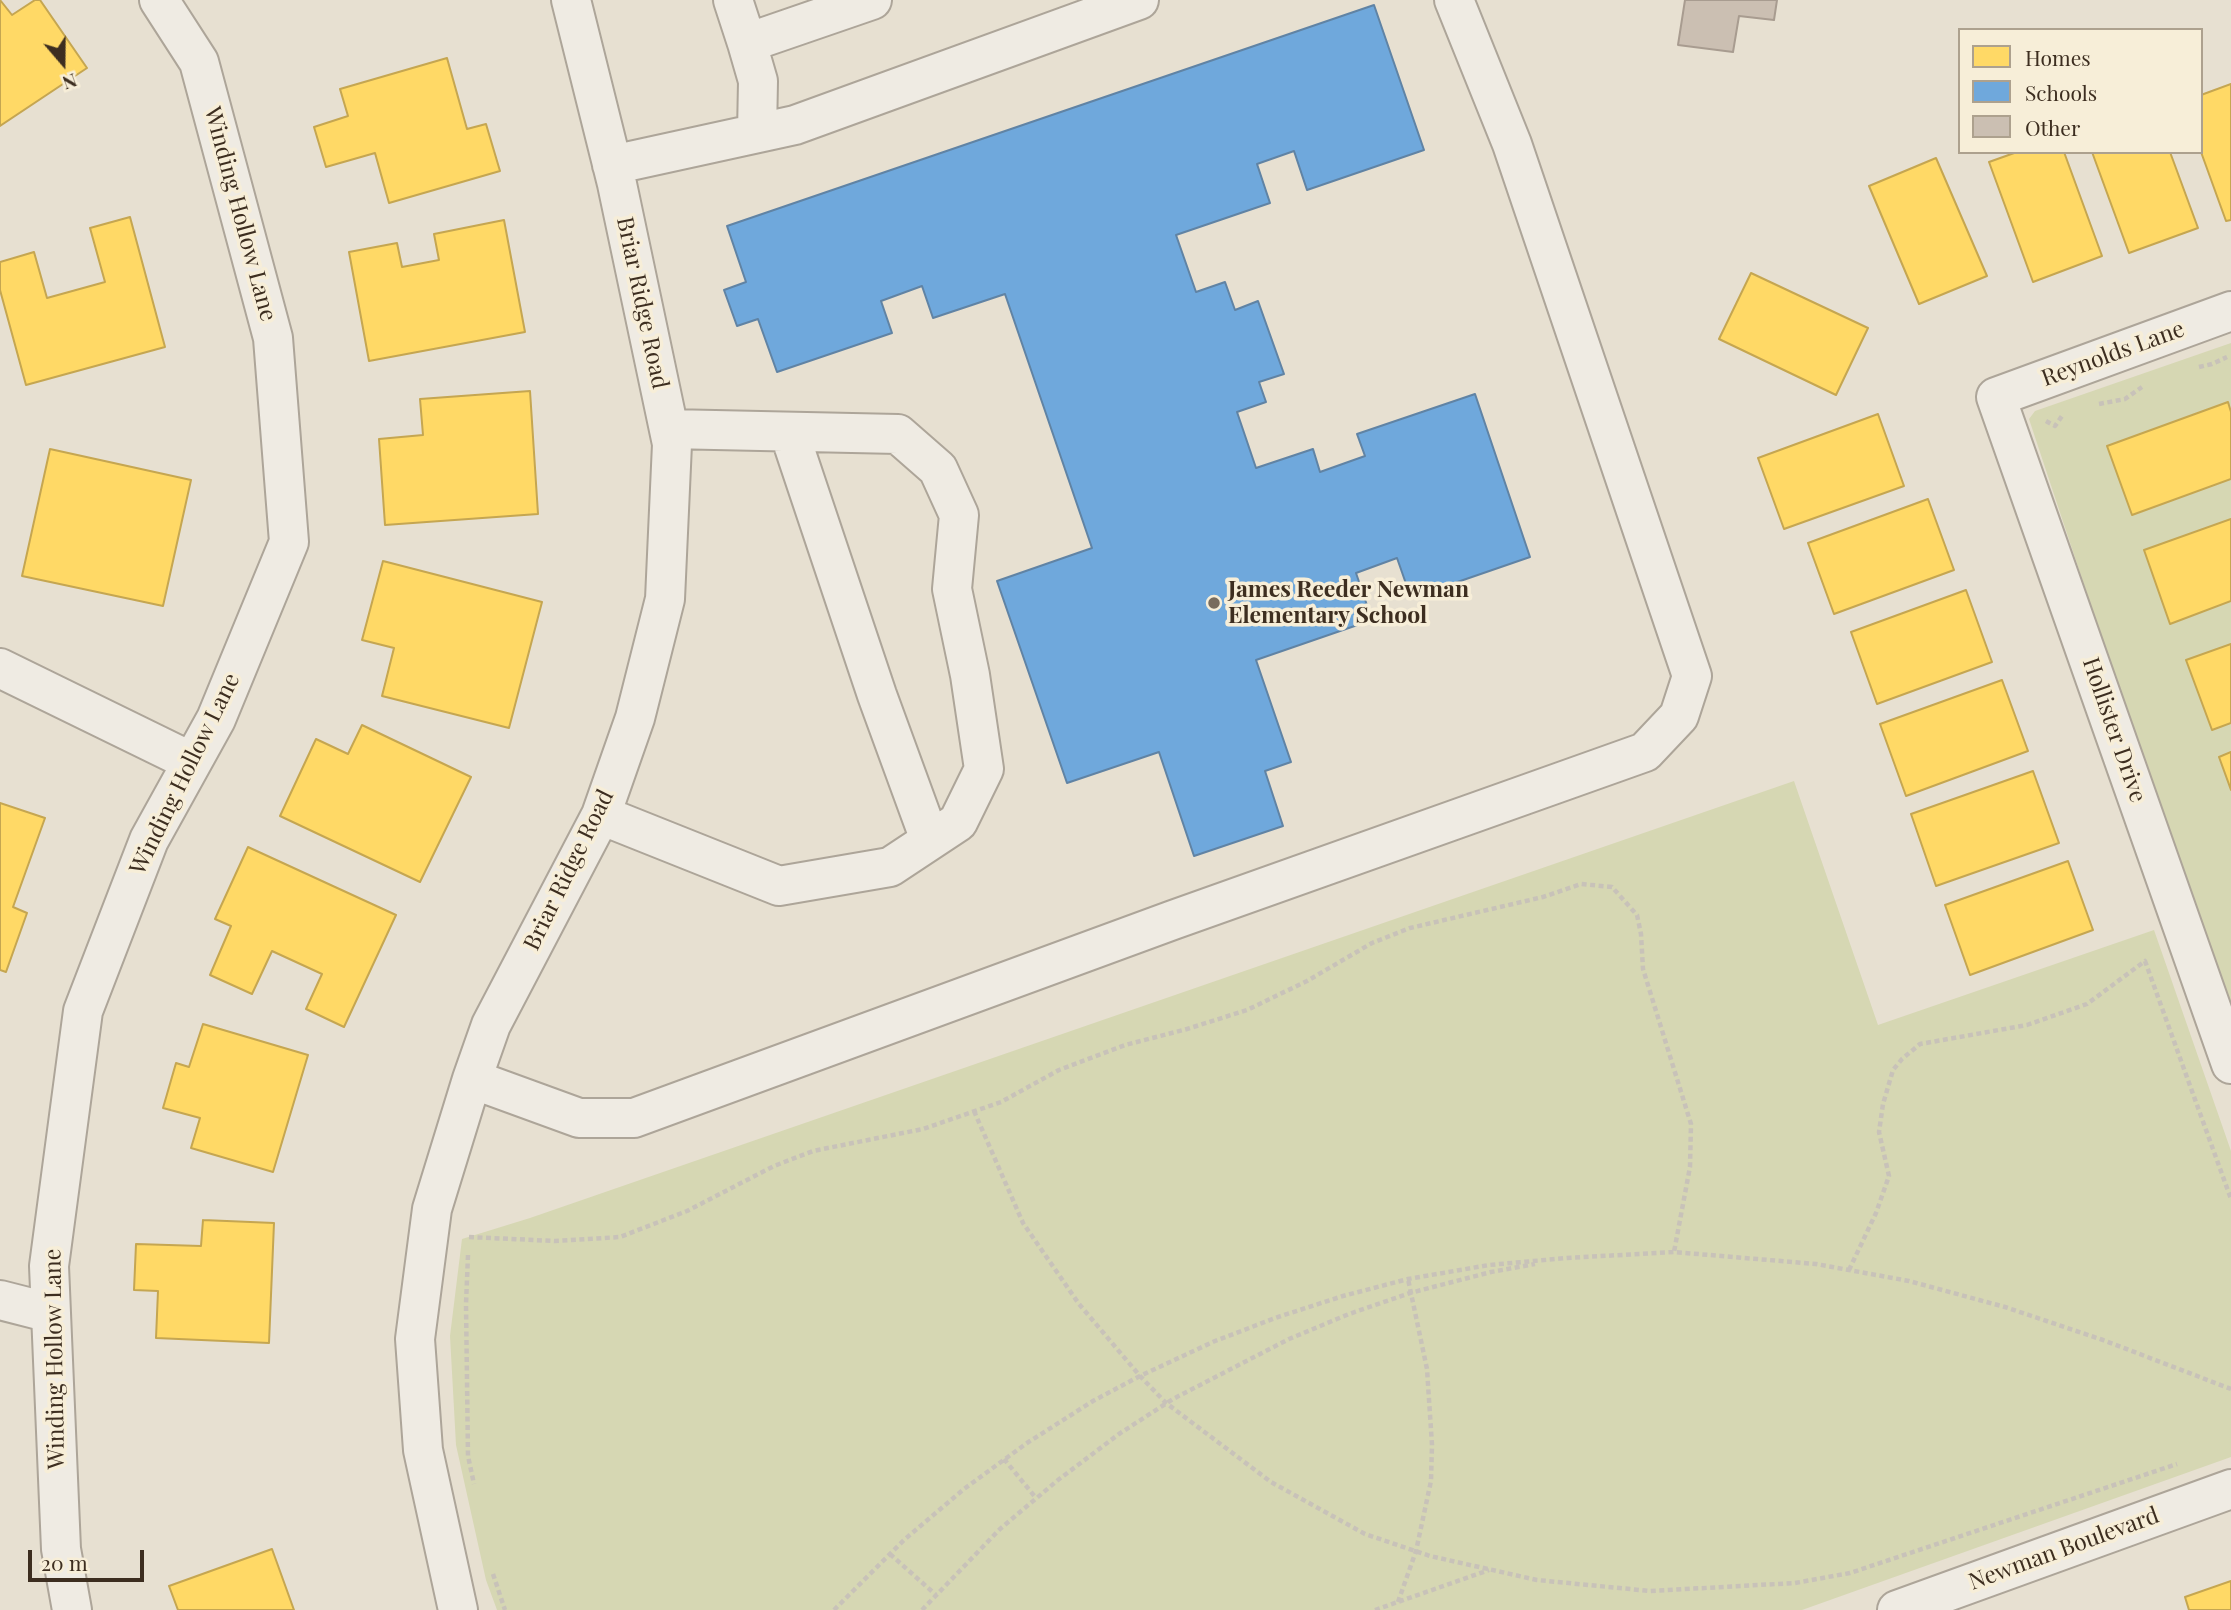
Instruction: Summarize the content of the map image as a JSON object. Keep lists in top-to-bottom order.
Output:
{
  "streets": {
    "street": [
      "Winding Hollow Lane",
      "Briar Ridge Road",
      "Reynolds Lane",
      "Hollister Drive",
      "Newman Boulevard"
    ]
  },
  "crossings": [
    ["Reynolds Lane", "Hollister Drive"]
  ],
  "places": ["James Reeder Newman Elementary School"],
  "legend": ["Homes", "Schools", "Other"],
  "scale_bar": "20 m",
  "north": "bottom"
}
